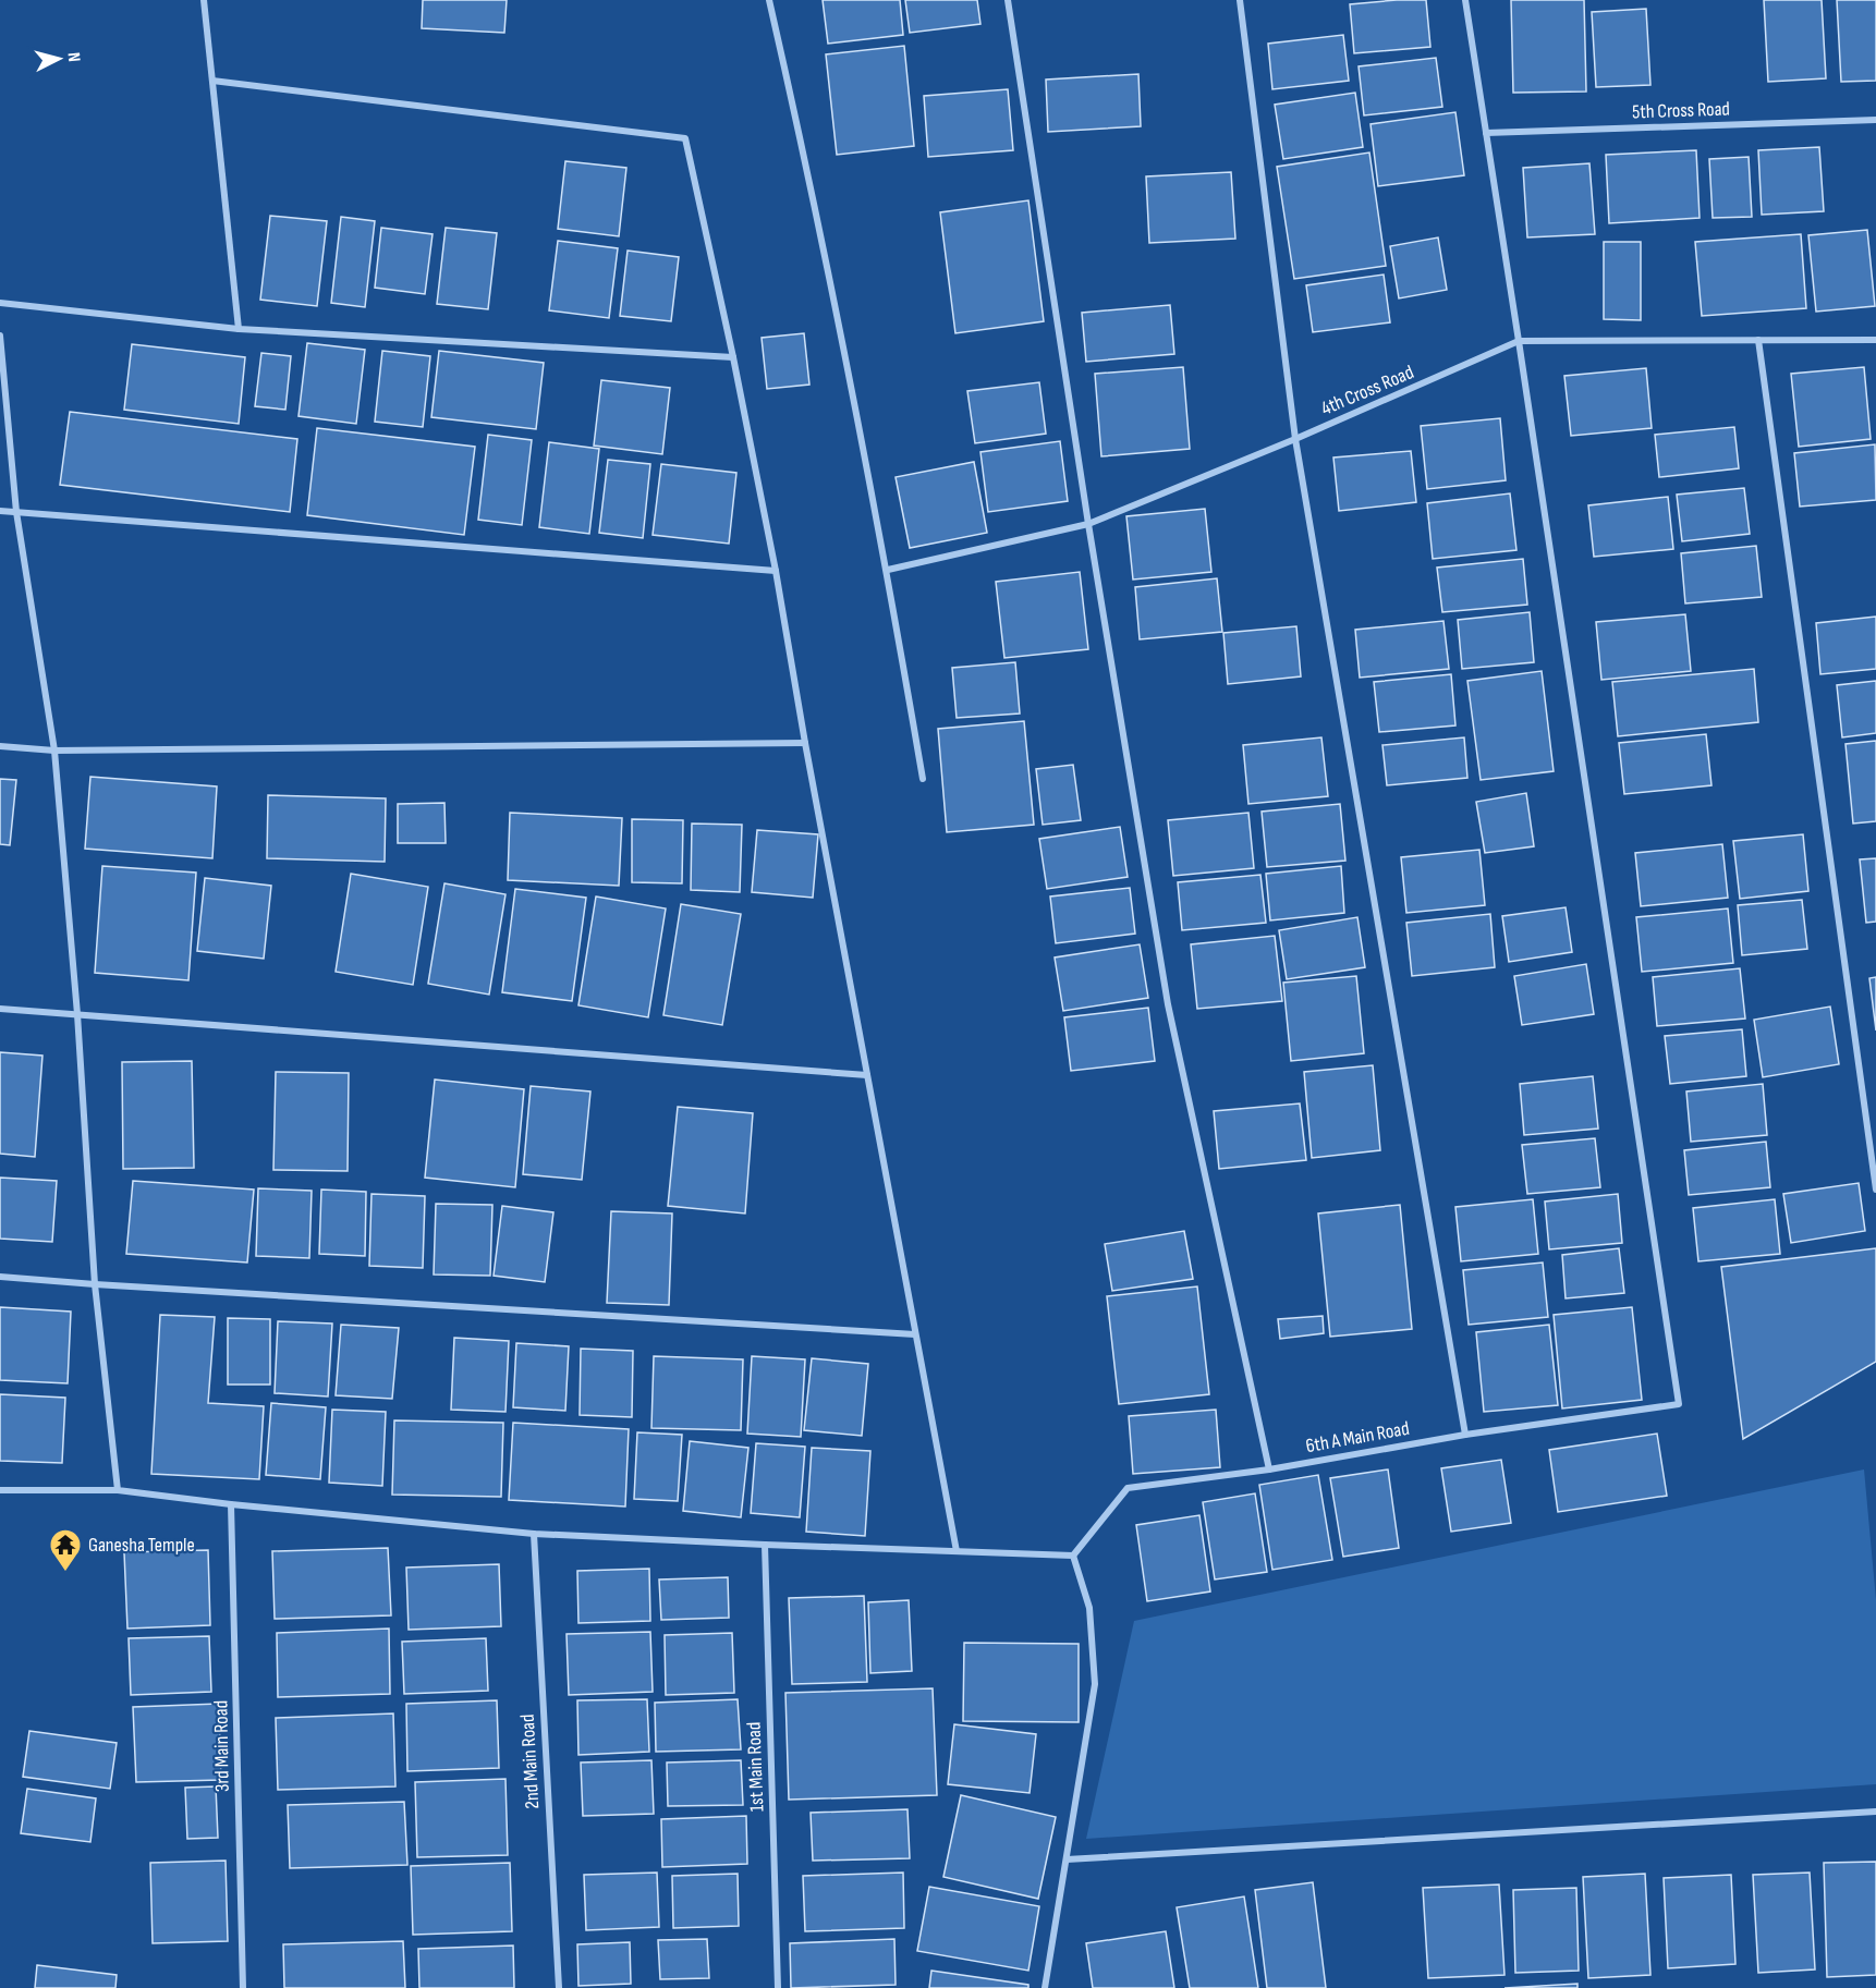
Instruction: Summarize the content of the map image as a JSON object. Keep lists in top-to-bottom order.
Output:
{
  "streets": {
    "street": [
      "5th Cross Road",
      "4th Cross Road",
      "6th A Main Road",
      "3rd Main Road",
      "2nd Main Road",
      "1st Main Road"
    ]
  },
  "crossings": [
    ["4th Cross Road", "6th A Main Road"]
  ],
  "places": {
    "temple": ["Ganesha Temple"]
  },
  "north": "right"
}
